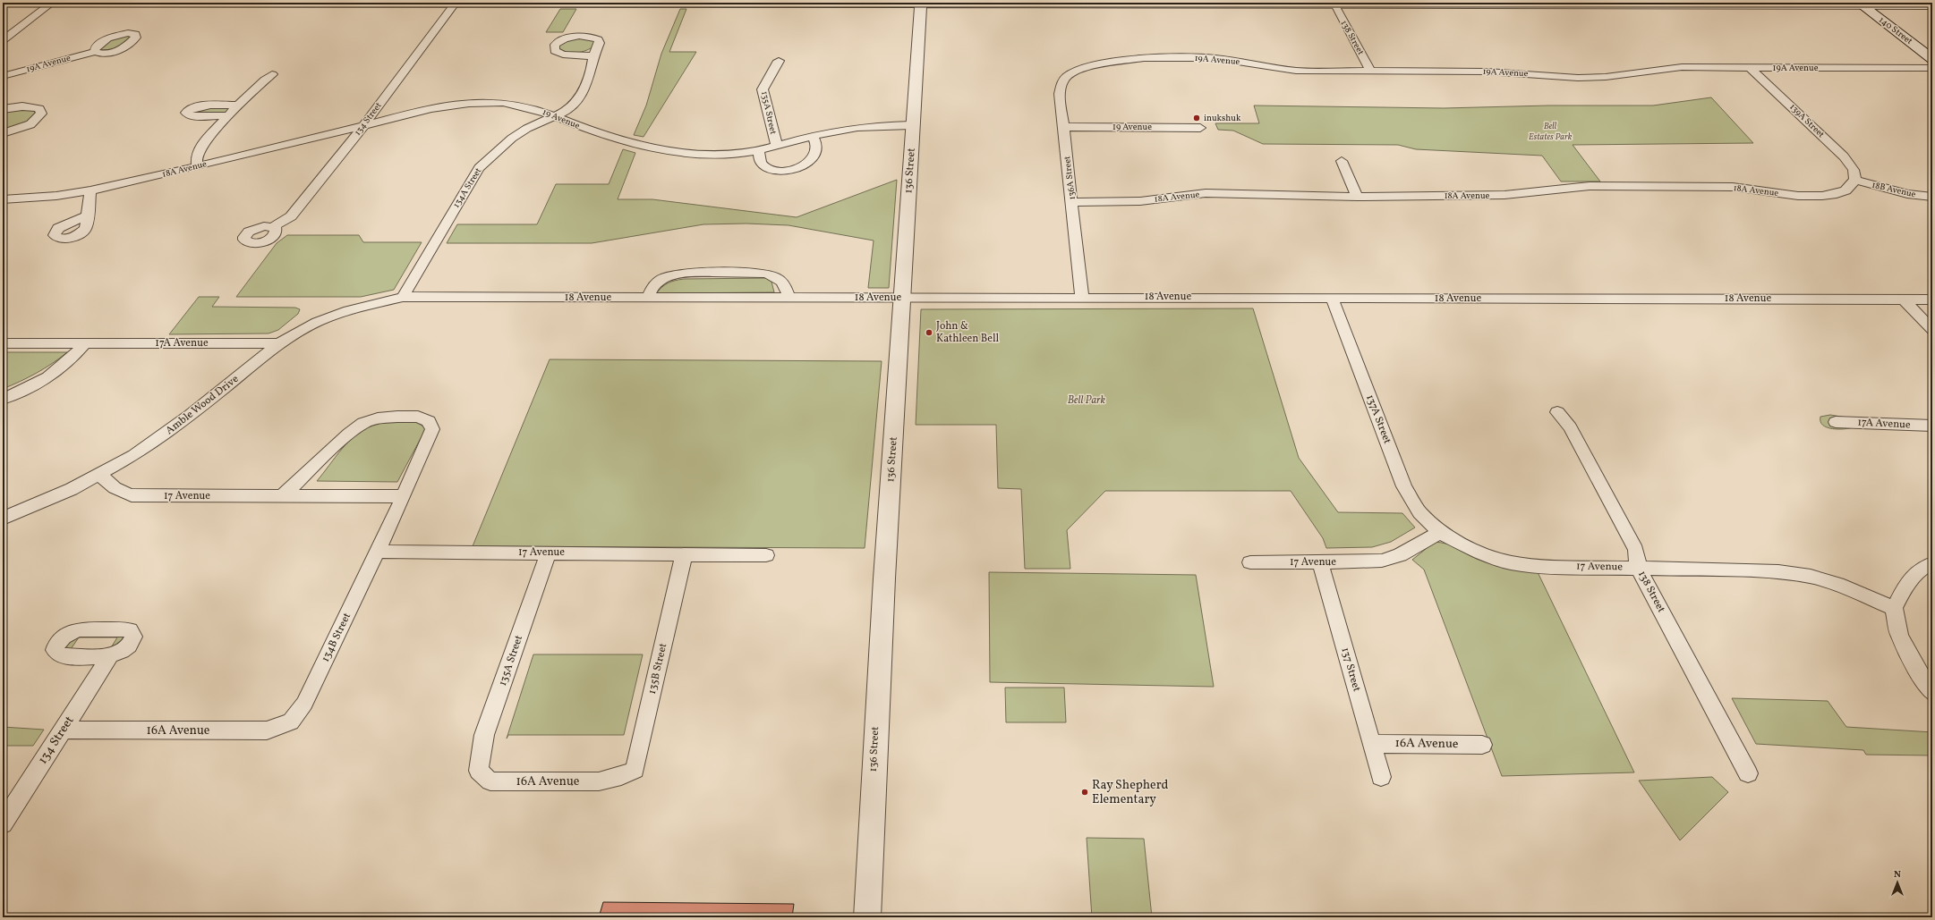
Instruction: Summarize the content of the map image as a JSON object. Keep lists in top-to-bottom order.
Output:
{
  "streets": {
    "main road": ["140 Street"],
    "street": [
      "138 Street",
      "19A Avenue",
      "135A Street",
      "134 Street",
      "19 Avenue",
      "139A Street",
      "18A Avenue",
      "136 Street",
      "136A Street",
      "134A Street",
      "18B Avenue",
      "18 Avenue",
      "17A Avenue",
      "Amble Wood Drive",
      "137A Street",
      "17 Avenue",
      "134B Street",
      "135B Street",
      "137 Street",
      "16A Avenue"
    ]
  },
  "crossings": [
    ["138 Street", "19A Avenue"],
    ["138 Street", "17 Avenue"],
    ["19A Avenue", "139A Street"],
    ["19A Avenue", "136A Street"],
    ["135A Street", "19 Avenue"],
    ["135A Street", "17 Avenue"],
    ["135A Street", "16A Avenue"],
    ["134 Street", "19 Avenue"],
    ["134 Street", "18A Avenue"],
    ["134 Street", "16A Avenue"],
    ["19 Avenue", "18A Avenue"],
    ["19 Avenue", "136 Street"],
    ["19 Avenue", "136A Street"],
    ["19 Avenue", "134A Street"],
    ["139A Street", "18A Avenue"],
    ["139A Street", "18B Avenue"],
    ["18A Avenue", "136A Street"],
    ["18A Avenue", "18B Avenue"],
    ["136 Street", "18 Avenue"],
    ["136A Street", "18 Avenue"],
    ["134A Street", "18 Avenue"],
    ["134A Street", "Amble Wood Drive"],
    ["18 Avenue", "Amble Wood Drive"],
    ["18 Avenue", "137A Street"],
    ["17A Avenue", "Amble Wood Drive"],
    ["Amble Wood Drive", "17 Avenue"],
    ["137A Street", "17 Avenue"],
    ["17 Avenue", "134B Street"],
    ["17 Avenue", "135B Street"],
    ["17 Avenue", "137 Street"],
    ["134B Street", "16A Avenue"],
    ["135B Street", "16A Avenue"],
    ["137 Street", "16A Avenue"]
  ],
  "parks": ["Bell Estates Park", "Bell Park"],
  "places": ["inukshuk", "John & Kathleen Bell", "Ray Shepherd Elementary"],
  "north": "top"
}
